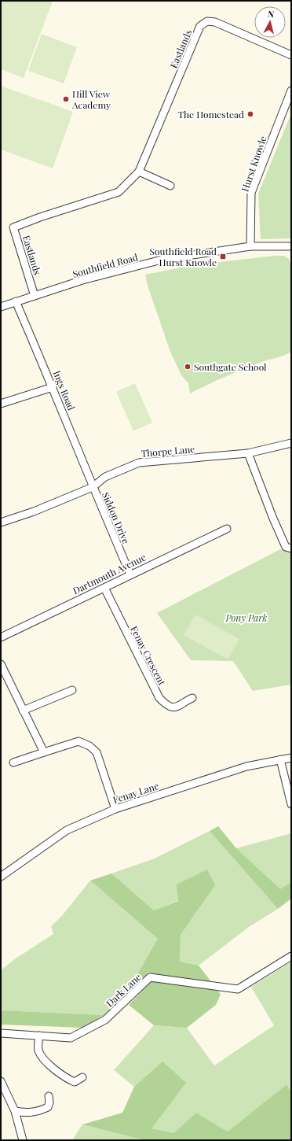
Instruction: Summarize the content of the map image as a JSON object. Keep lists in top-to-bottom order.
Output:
{
  "streets": {
    "street": [
      "Eastlands",
      "Hurst Knowle",
      "Southfield Road",
      "Ings Road",
      "Thorpe Lane",
      "Siddon Drive",
      "Dartmouth Avenue",
      "Fenay Crescent",
      "Fenay Lane",
      "Dark Lane"
    ]
  },
  "crossings": [
    ["Eastlands", "Southfield Road"],
    ["Hurst Knowle", "Southfield Road"],
    ["Southfield Road", "Ings Road"],
    ["Ings Road", "Thorpe Lane"],
    ["Ings Road", "Siddon Drive"],
    ["Thorpe Lane", "Siddon Drive"],
    ["Siddon Drive", "Dartmouth Avenue"],
    ["Dartmouth Avenue", "Fenay Crescent"]
  ],
  "parks": ["Pony Park"],
  "places": {
    "other": ["Hill View Academy", "The Homestead", "Southgate School"],
    "transit": ["Southfield Road Hurst Knowle"]
  },
  "north": "top"
}
